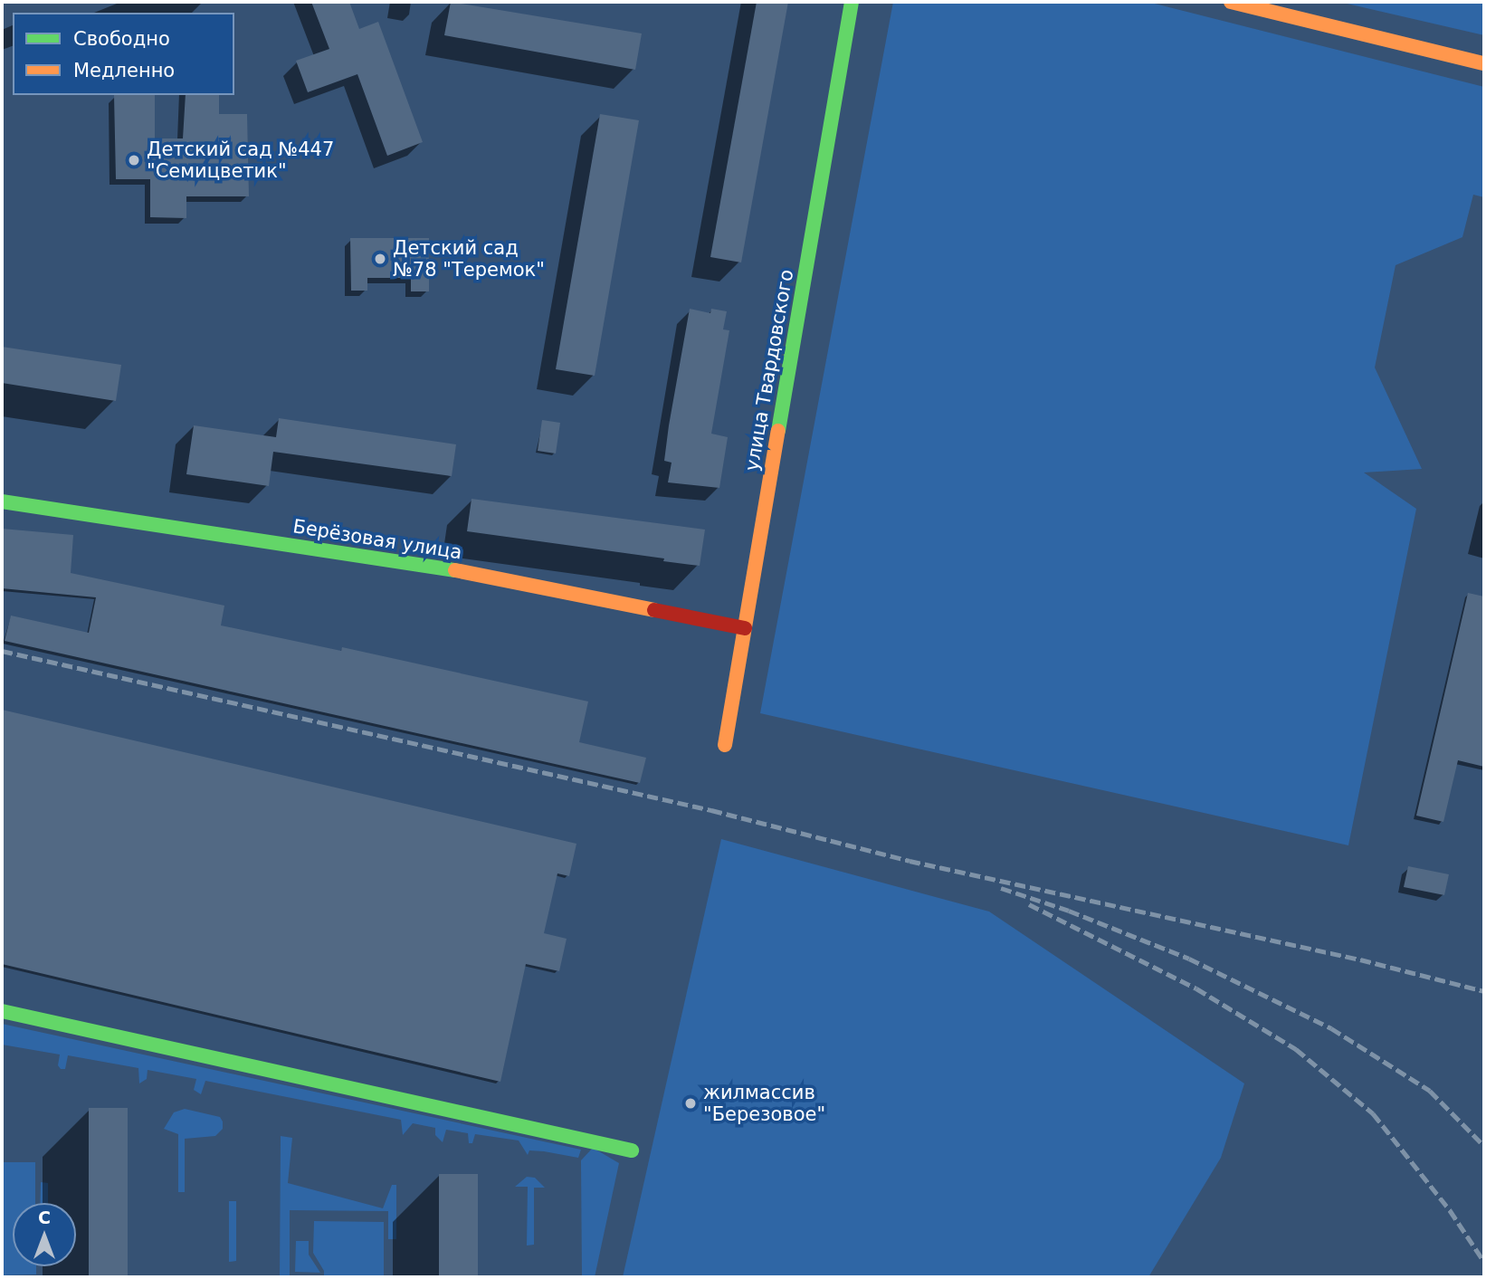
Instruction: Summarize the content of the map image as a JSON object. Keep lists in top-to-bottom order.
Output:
{
  "streets": {
    "street": ["улица Твардовского", "Берёзовая улица"]
  },
  "crossings": [
    ["улица Твардовского", "Берёзовая улица"]
  ],
  "places": ["Детский сад №447 \"Семицветик\"", "Детский сад №78 \"Теремок\"", "жилмассив \"Березовое\""],
  "legend": ["Свободно", "Медленно"],
  "north": "top"
}
